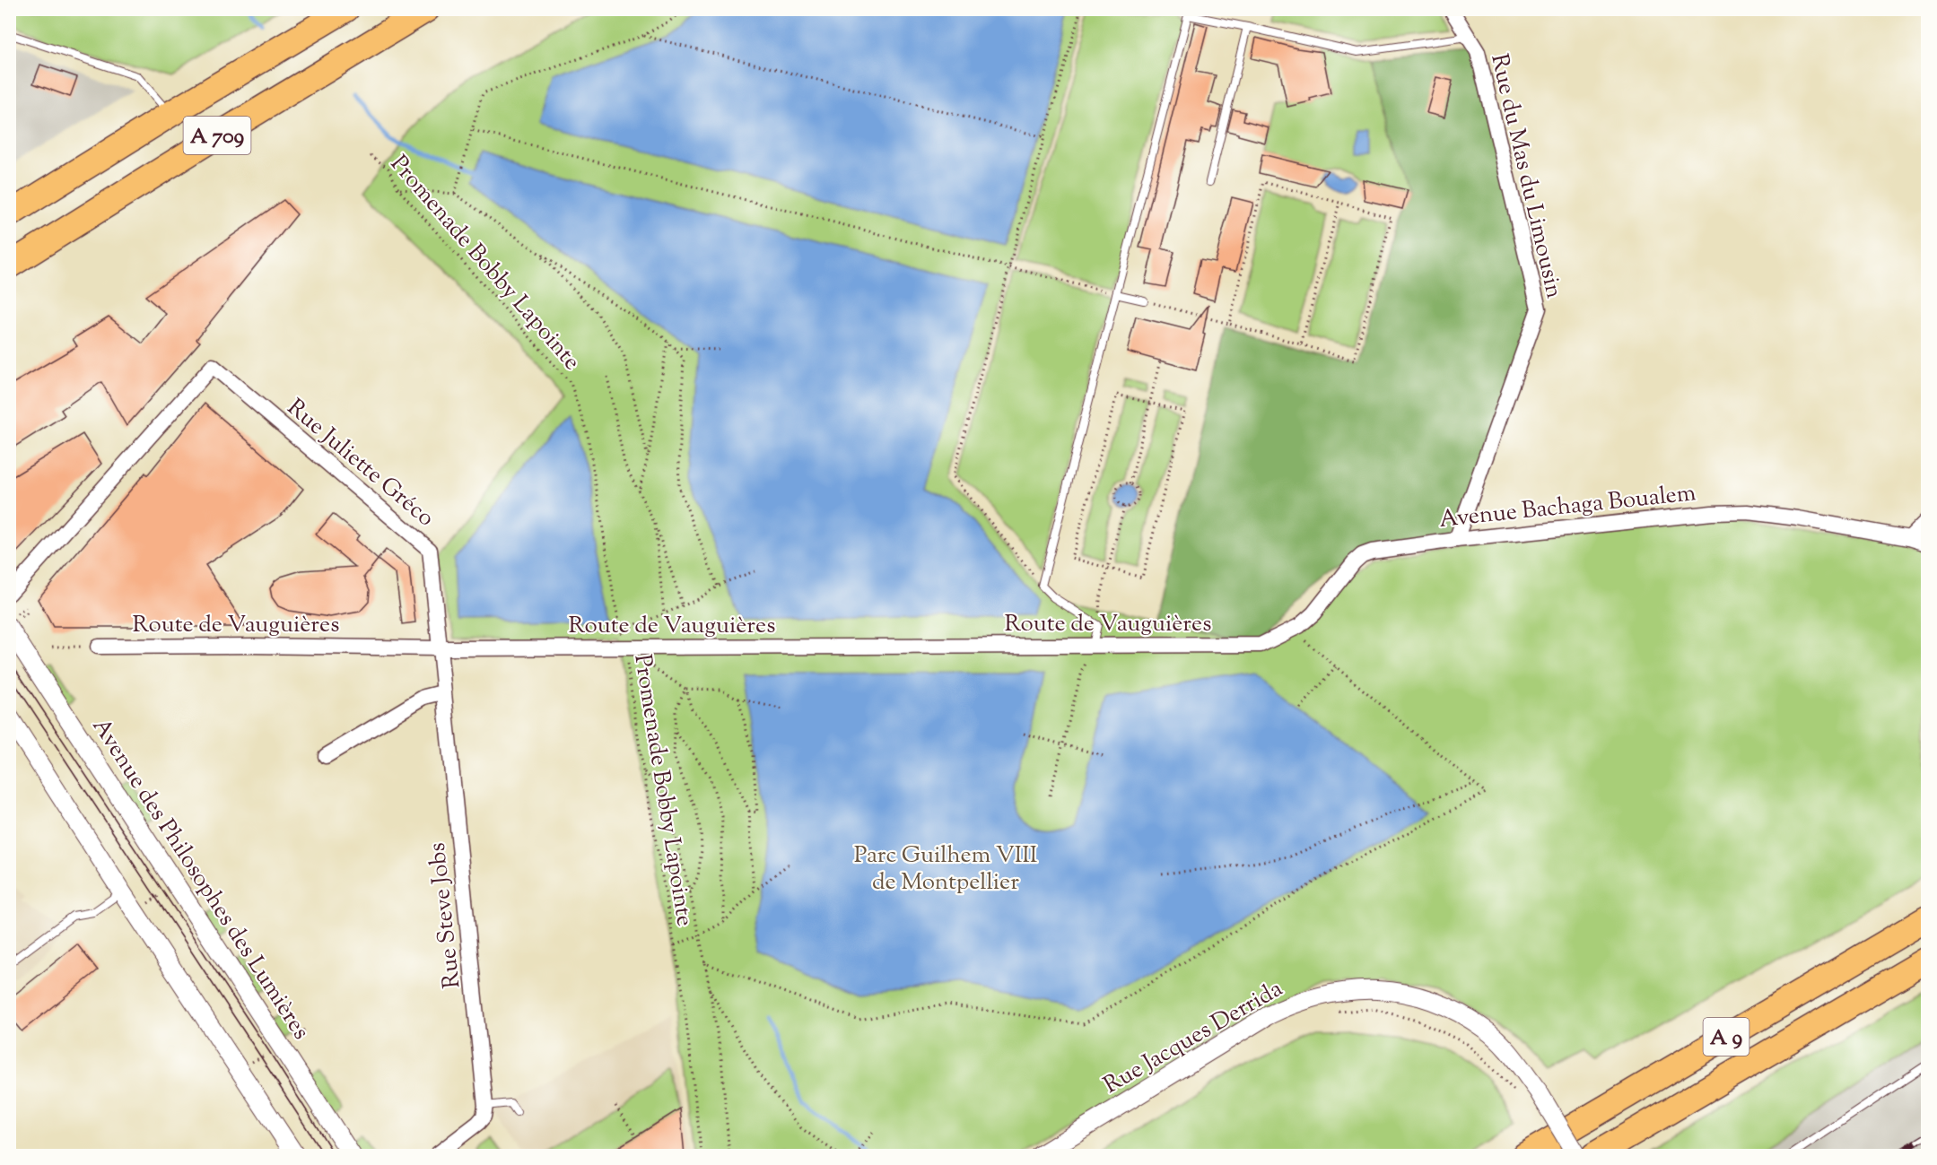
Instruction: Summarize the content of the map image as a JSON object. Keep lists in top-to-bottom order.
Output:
{
  "streets": {
    "highway": ["A 709", "A 9"],
    "street": [
      "Rue du Mas du Limousin",
      "Rue Juliette Gréco",
      "Avenue Bachaga Boualem",
      "Route de Vauguières",
      "Avenue des Philosophes des Lumières",
      "Rue Steve Jobs",
      "Rue Jacques Derrida"
    ],
    "path": ["Promenade Bobby Lapointe"]
  },
  "crossings": [
    ["Rue du Mas du Limousin", "Avenue Bachaga Boualem"],
    ["Promenade Bobby Lapointe", "Route de Vauguières"],
    ["Rue Juliette Gréco", "Route de Vauguières"],
    ["Rue Juliette Gréco", "Rue Steve Jobs"],
    ["Avenue Bachaga Boualem", "Route de Vauguières"],
    ["Route de Vauguières", "Rue Steve Jobs"]
  ],
  "parks": ["Parc Guilhem VIII de Montpellier"]
}
